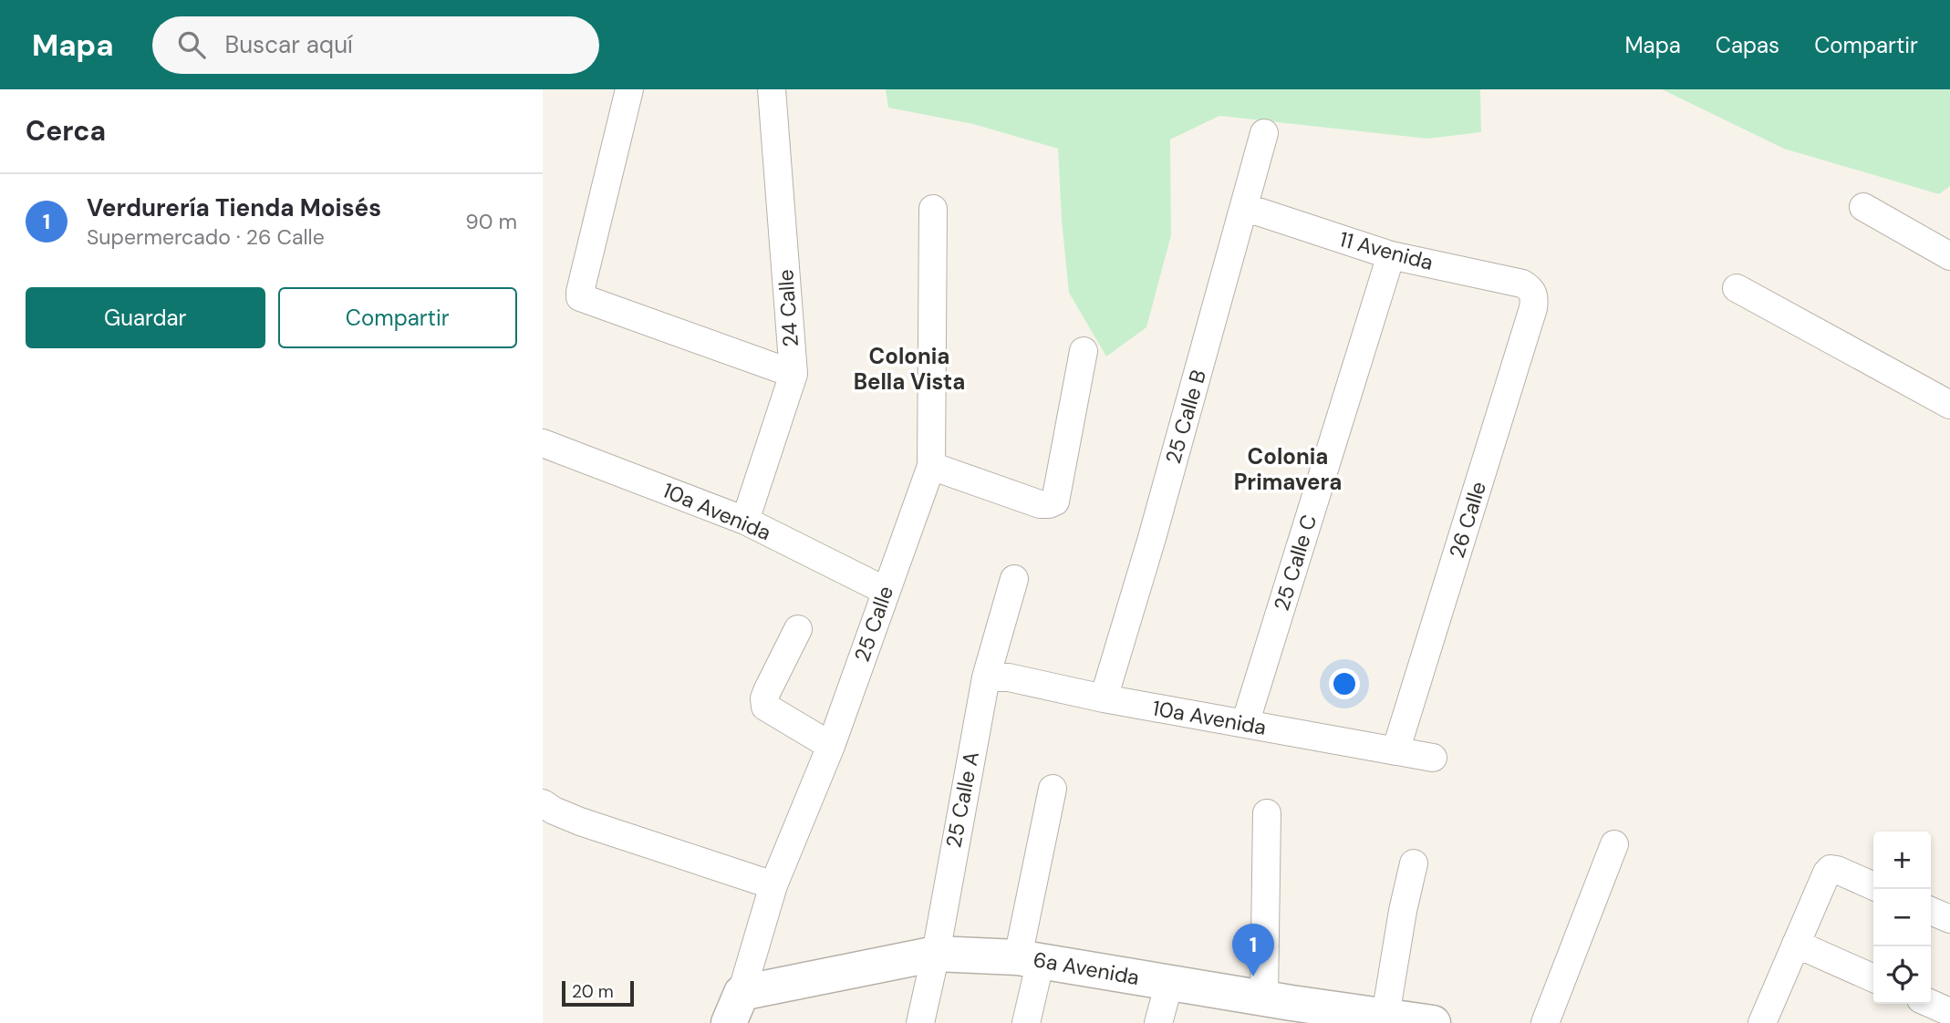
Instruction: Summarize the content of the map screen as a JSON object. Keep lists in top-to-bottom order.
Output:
{
  "streets": {
    "street": [
      "11 Avenida",
      "24 Calle",
      "25 Calle B",
      "10a Avenida",
      "26 Calle",
      "25 Calle C",
      "25 Calle",
      "25 Calle A",
      "6a Avenida"
    ]
  },
  "crossings": [
    ["11 Avenida", "25 Calle B"],
    ["11 Avenida", "26 Calle"],
    ["11 Avenida", "25 Calle C"],
    ["24 Calle", "10a Avenida"],
    ["25 Calle B", "10a Avenida"],
    ["10a Avenida", "26 Calle"],
    ["10a Avenida", "25 Calle C"],
    ["10a Avenida", "25 Calle"],
    ["10a Avenida", "25 Calle A"],
    ["25 Calle", "6a Avenida"],
    ["25 Calle A", "6a Avenida"]
  ],
  "districts": ["Colonia Bella Vista", "Colonia Primavera"],
  "scale_bar": "20 m",
  "page": {
    "header": "Mapa",
    "search": "Buscar aquí",
    "nav": ["Mapa", "Capas", "Compartir"],
    "heading": "Cerca",
    "list": [
      {
        "mark": "1",
        "name": "Verdurería Tienda Moisés",
        "note": "Supermercado · 26 Calle",
        "value": "90 m"
      }
    ],
    "buttons": ["Guardar", "Compartir"],
    "map_buttons": ["+", "−"],
    "pins": "1",
    "scale": "20 m"
  }
}
